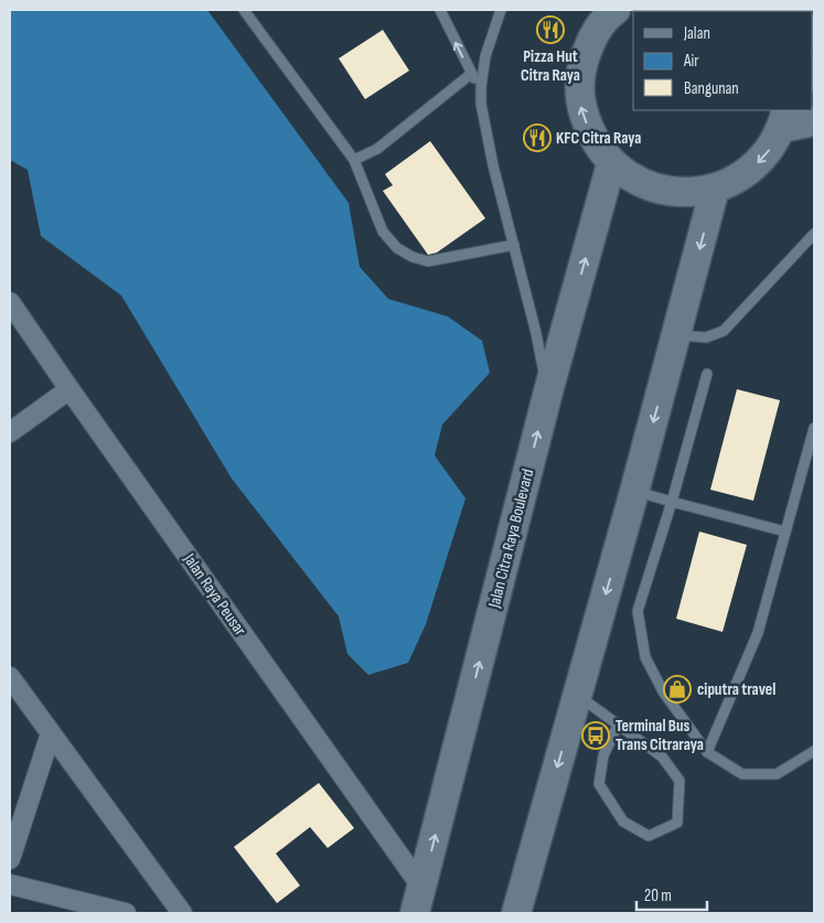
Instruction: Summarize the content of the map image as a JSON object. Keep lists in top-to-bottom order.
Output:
{
  "streets": {
    "main road": ["Jalan Citra Raya Boulevard"],
    "street": ["Jalan Raya Peusar"]
  },
  "crossings": [
    ["Jalan Citra Raya Boulevard", "Jalan Raya Peusar"]
  ],
  "places": {
    "restaurant": ["Pizza Hut Citra Raya", "KFC Citra Raya"],
    "shop": ["ciputra travel"],
    "bus stop": ["Terminal Bus Trans Citraraya"]
  },
  "legend": ["Jalan", "Air", "Bangunan"],
  "scale_bar": "20 m"
}
